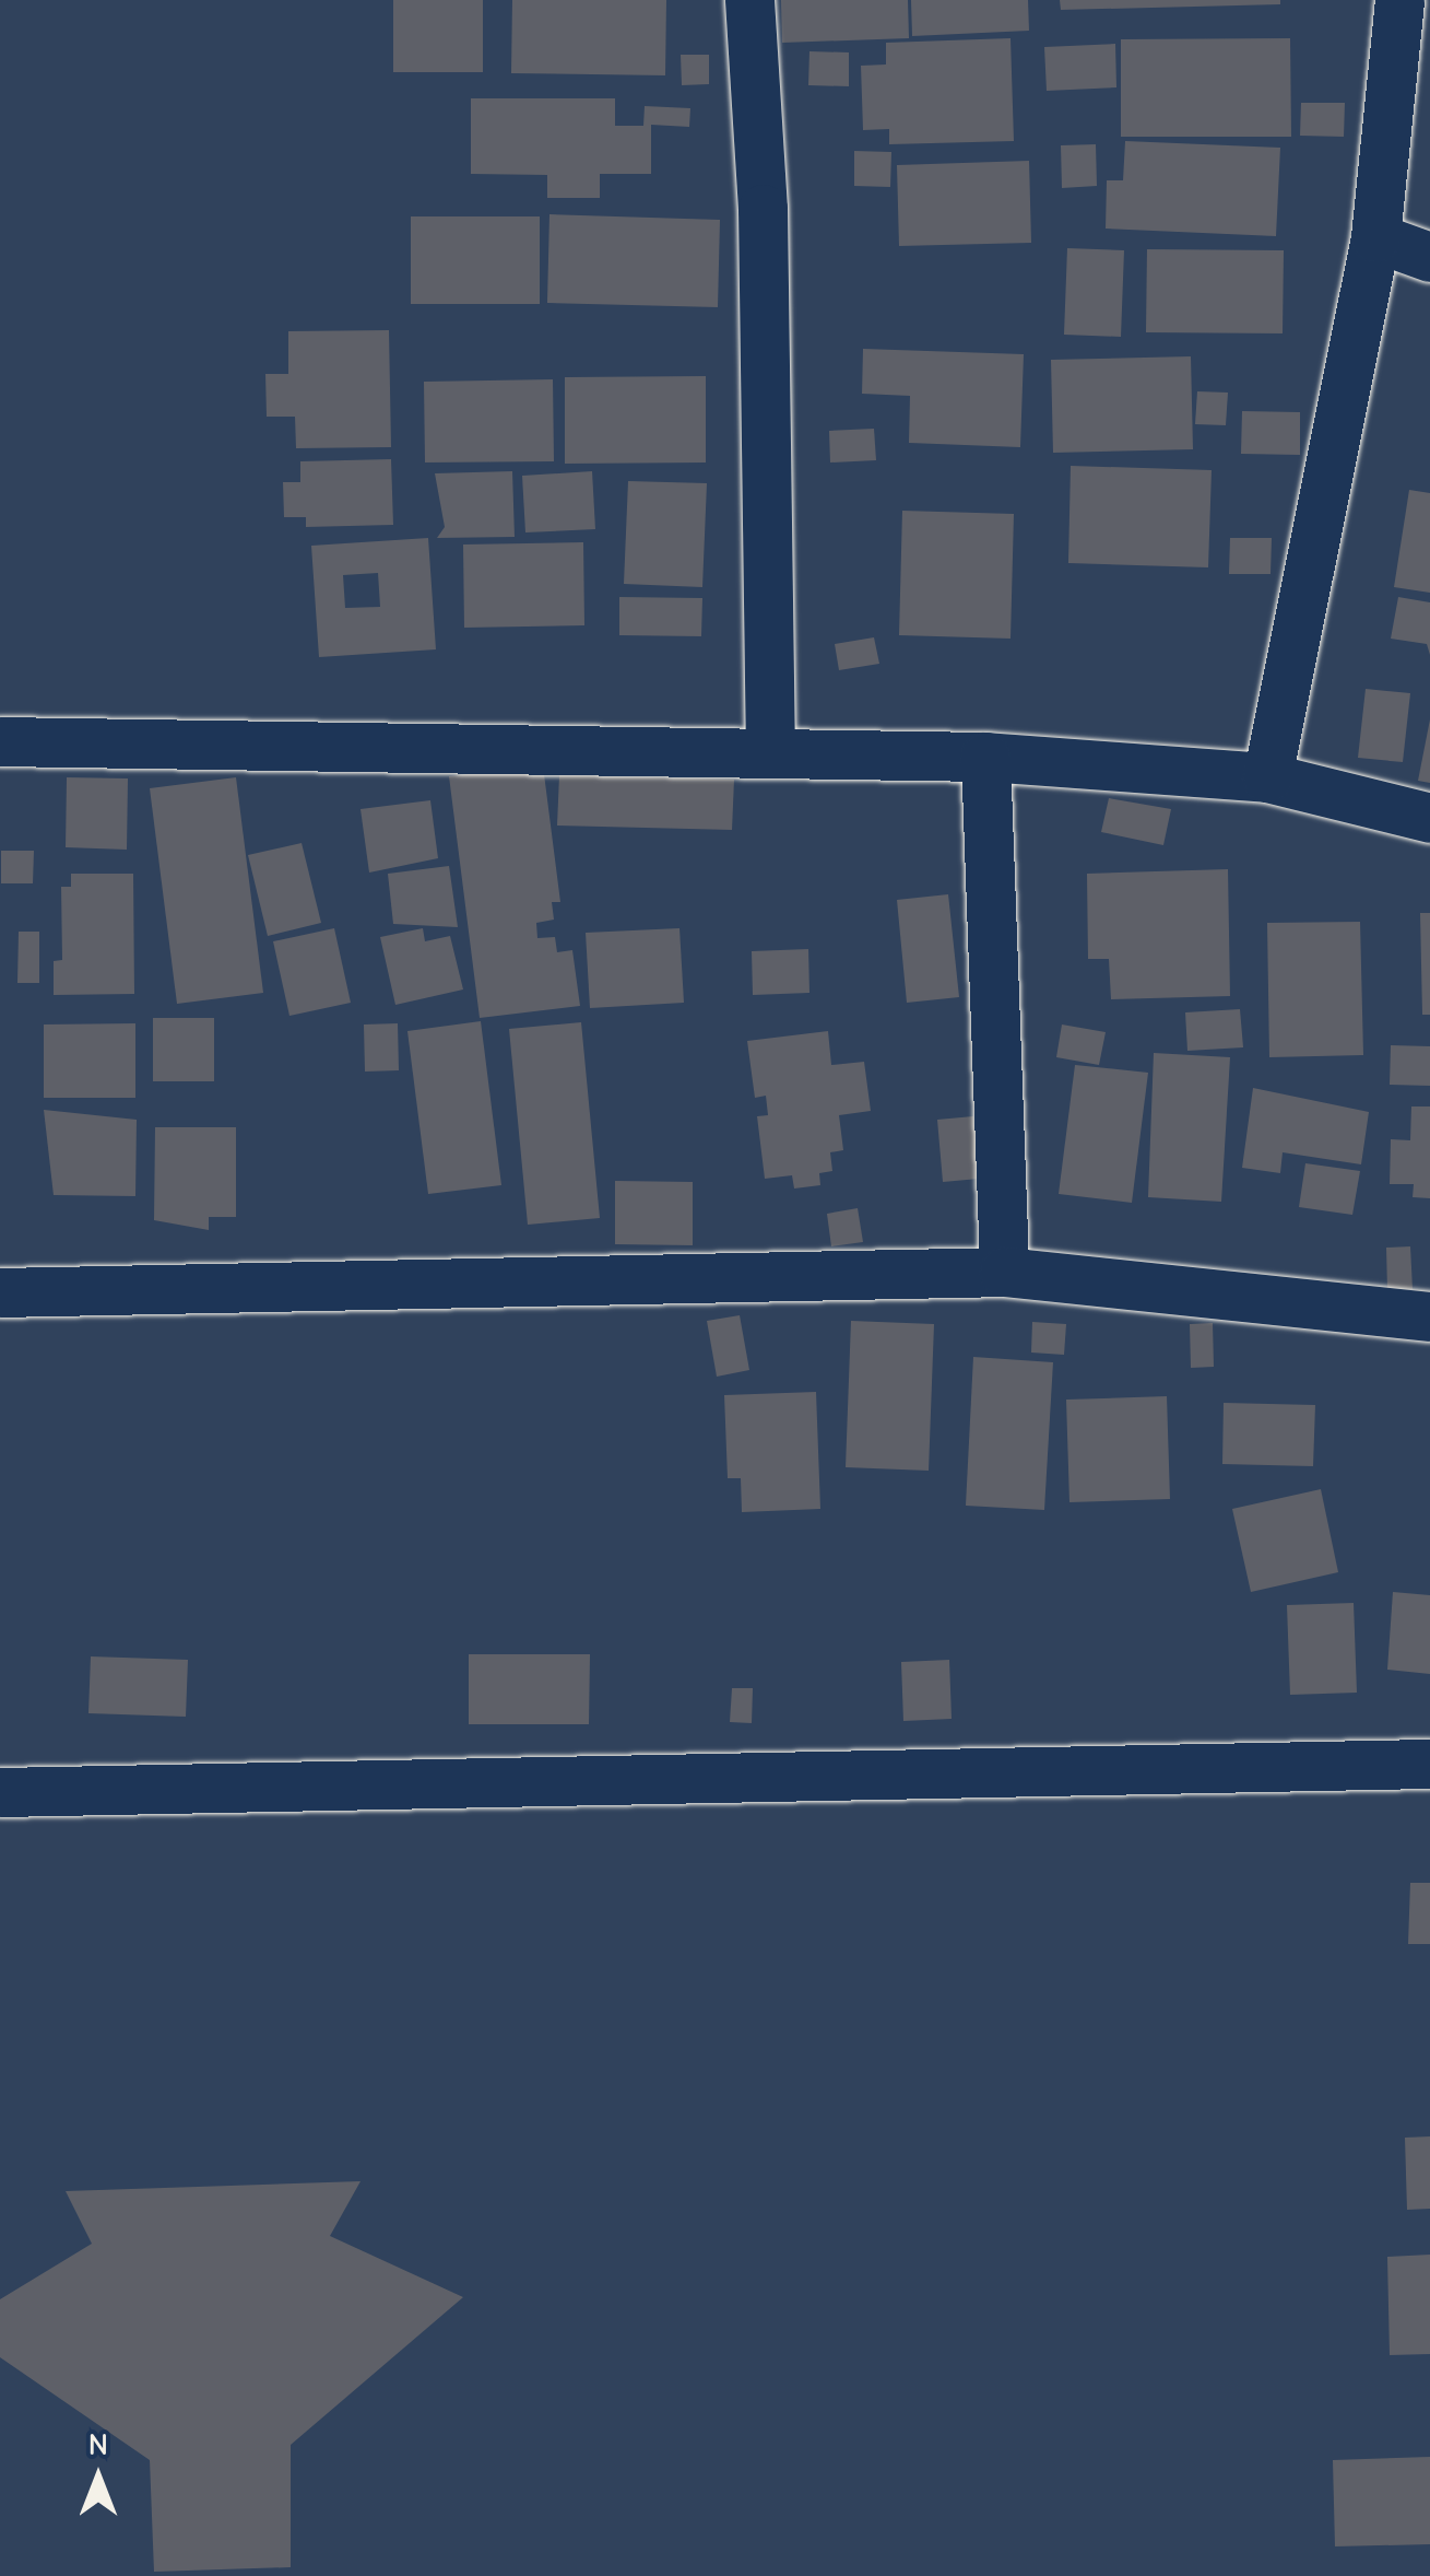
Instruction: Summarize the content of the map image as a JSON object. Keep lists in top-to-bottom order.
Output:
{
  "north": "top"
}
